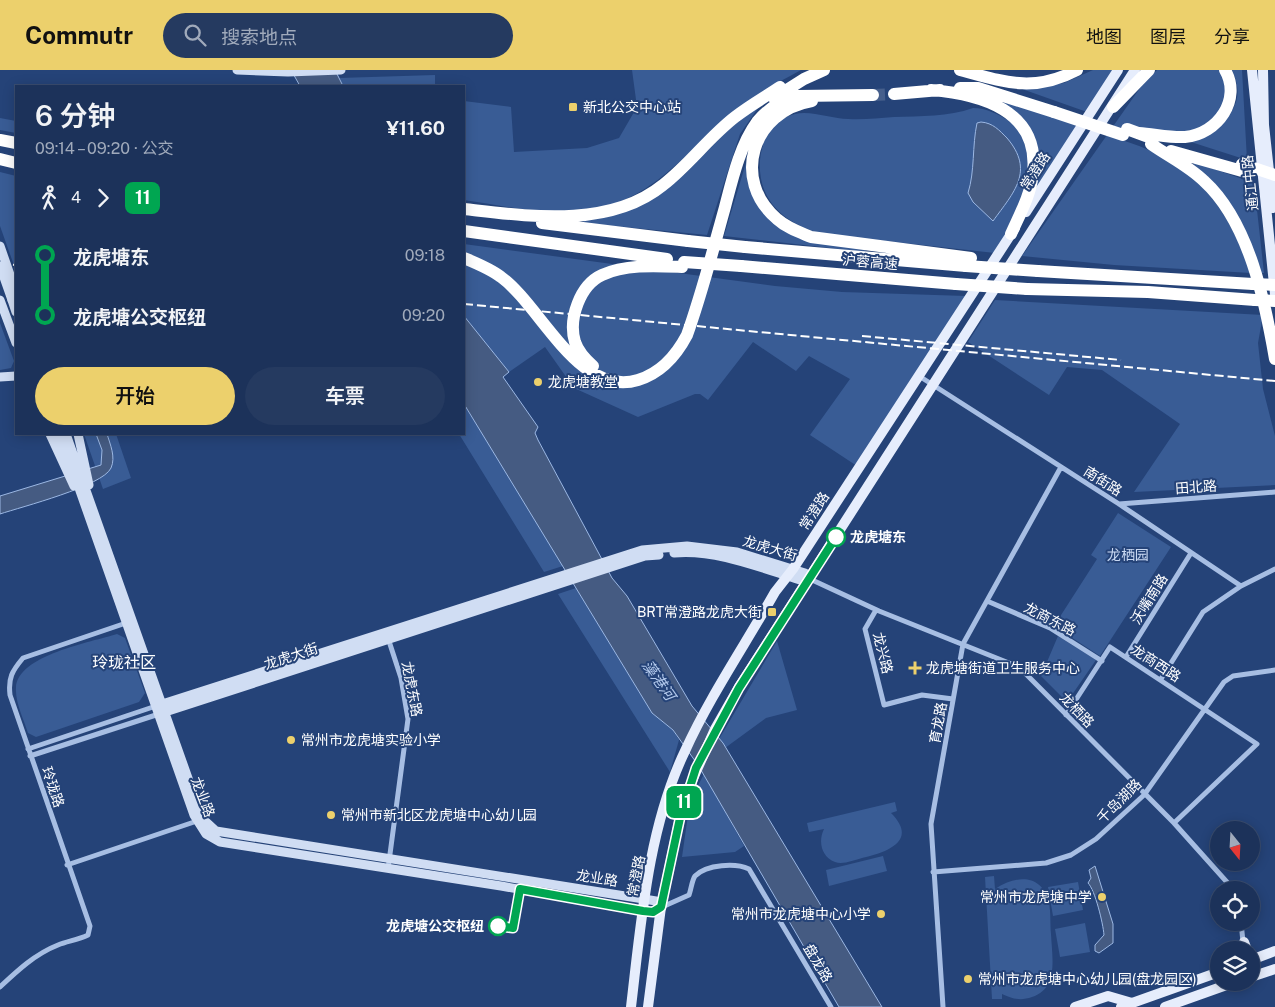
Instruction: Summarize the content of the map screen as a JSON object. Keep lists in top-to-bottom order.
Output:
{
  "streets": {
    "highway": ["沪蓉高速"],
    "main road": ["常澄路", "通江中路"],
    "street": [
      "南街路",
      "田北路",
      "龙虎大街",
      "沃嘴南路",
      "龙商东路",
      "龙兴路",
      "龙商西路",
      "龙虎东路",
      "龙栖路",
      "育龙路",
      "玲珑路",
      "龙业路",
      "千岛湖路",
      "盘龙路"
    ]
  },
  "crossings": [
    ["常澄路", "南街路"],
    ["常澄路", "龙虎大街"],
    ["常澄路", "龙业路"],
    ["南街路", "田北路"],
    ["南街路", "沃嘴南路"],
    ["南街路", "育龙路"],
    ["龙虎大街", "龙虎东路"],
    ["龙虎大街", "龙栖路"],
    ["龙虎大街", "玲珑路"],
    ["龙虎大街", "龙业路"],
    ["沃嘴南路", "龙商西路"],
    ["龙商东路", "龙商西路"],
    ["龙商东路", "育龙路"],
    ["龙兴路", "龙栖路"],
    ["龙兴路", "育龙路"],
    ["龙商西路", "龙栖路"],
    ["龙商西路", "千岛湖路"],
    ["龙虎东路", "龙业路"],
    ["龙栖路", "育龙路"],
    ["龙栖路", "千岛湖路"],
    ["育龙路", "千岛湖路"],
    ["玲珑路", "龙业路"],
    ["龙业路", "盘龙路"]
  ],
  "districts": ["玲珑社区"],
  "water": ["藻港河"],
  "parks": ["龙栖园"],
  "places": {
    "transit": ["新北公交中心站", "BRT常澄路龙虎大街"],
    "other": [
      "龙虎塘教堂",
      "龙虎塘东",
      "常州市龙虎塘实验小学",
      "常州市新北区龙虎塘中心幼儿园",
      "常州市龙虎塘中学",
      "常州市龙虎塘中心小学",
      "龙虎塘公交枢纽",
      "常州市龙虎塘中心幼儿园(盘龙园区)"
    ],
    "health": ["龙虎塘街道卫生服务中心"]
  },
  "lines": ["bus line 11"],
  "north": "bottom",
  "page": {
    "header": "Commutr",
    "search": "搜索地点",
    "nav": ["地图", "图层", "分享"],
    "on_map": "11",
    "heading": ["6 分钟", "09:14 – 09:20 · 公交", "¥11.60"],
    "legs": ["4", "11"],
    "list": [
      {
        "name": "龙虎塘东",
        "value": "09:18"
      },
      {
        "name": "龙虎塘公交枢纽",
        "value": "09:20"
      }
    ],
    "buttons": ["开始", "车票"]
  }
}
